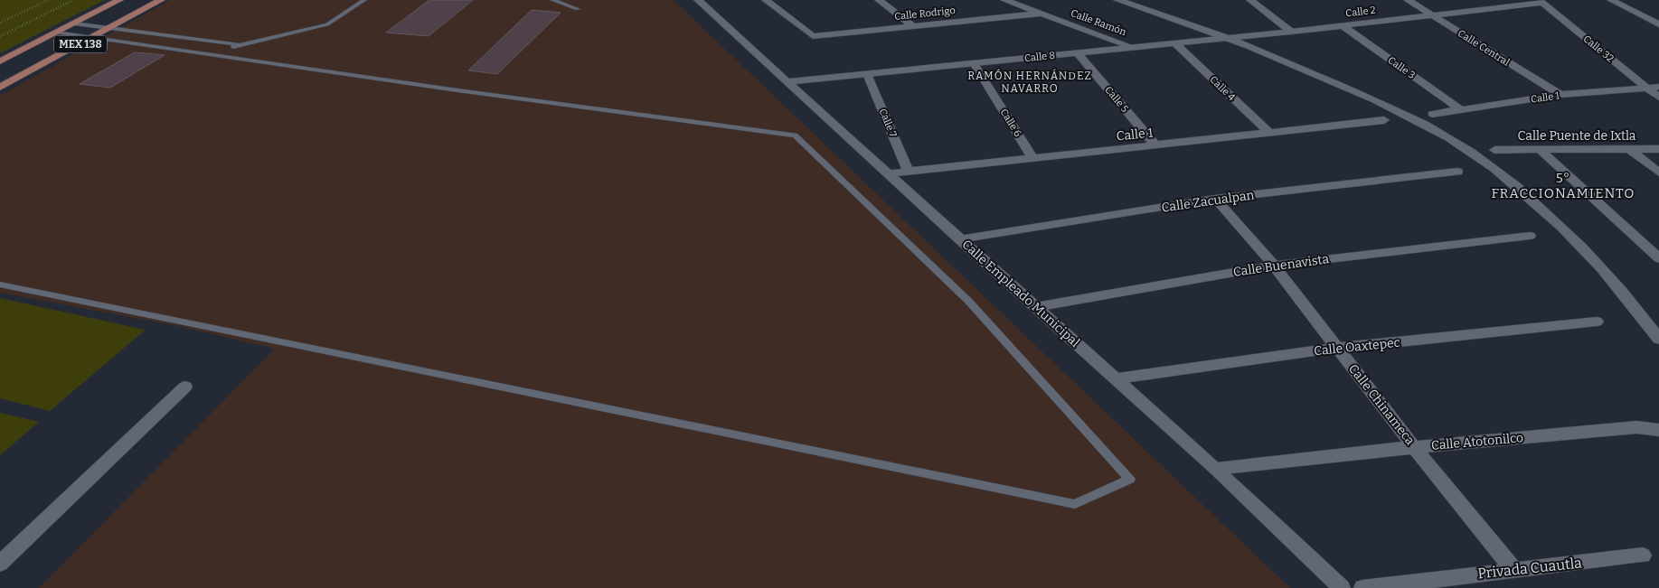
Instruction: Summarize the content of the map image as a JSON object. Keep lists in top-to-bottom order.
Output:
{
  "streets": {
    "main road": ["MEX 138"],
    "street": [
      "Calle 2",
      "Calle Rodrigo",
      "Calle Ramón",
      "Calle Central",
      "Calle 32",
      "Calle 8",
      "Calle 3",
      "Calle 4",
      "Calle 1",
      "Calle 5",
      "Calle 7",
      "Calle 6",
      "Calle Puente de Ixtla",
      "Calle Zacualpan",
      "Calle Buenavista",
      "Calle Empleado Municipal",
      "Calle Oaxtepec",
      "Calle Chinameca",
      "Calle Atotonilco",
      "Privada Cuautla"
    ]
  },
  "crossings": [
    ["Calle 2", "Calle Central"],
    ["Calle 2", "Calle 32"],
    ["Calle 2", "Calle 8"],
    ["Calle 2", "Calle 3"],
    ["Calle Rodrigo", "Calle Ramón"],
    ["Calle Ramón", "Calle 8"],
    ["Calle Central", "Calle 1"],
    ["Calle 32", "Calle 1"],
    ["Calle 8", "Calle 4"],
    ["Calle 8", "Calle 5"],
    ["Calle 8", "Calle 7"],
    ["Calle 8", "Calle 6"],
    ["Calle 8", "Calle Empleado Municipal"],
    ["Calle 3", "Calle 1"],
    ["Calle 4", "Calle 1"],
    ["Calle 1", "Calle 5"],
    ["Calle 1", "Calle 7"],
    ["Calle 1", "Calle 6"],
    ["Calle 1", "Calle Empleado Municipal"],
    ["Calle Zacualpan", "Calle Empleado Municipal"],
    ["Calle Zacualpan", "Calle Chinameca"],
    ["Calle Buenavista", "Calle Empleado Municipal"],
    ["Calle Buenavista", "Calle Chinameca"],
    ["Calle Empleado Municipal", "Calle Oaxtepec"],
    ["Calle Empleado Municipal", "Calle Atotonilco"],
    ["Calle Oaxtepec", "Calle Chinameca"],
    ["Calle Chinameca", "Calle Atotonilco"],
    ["Calle Chinameca", "Privada Cuautla"]
  ],
  "districts": ["RAMÓN HERNÁNDEZ NAVARRO", "5° FRACCIONAMIENTO"]
}
